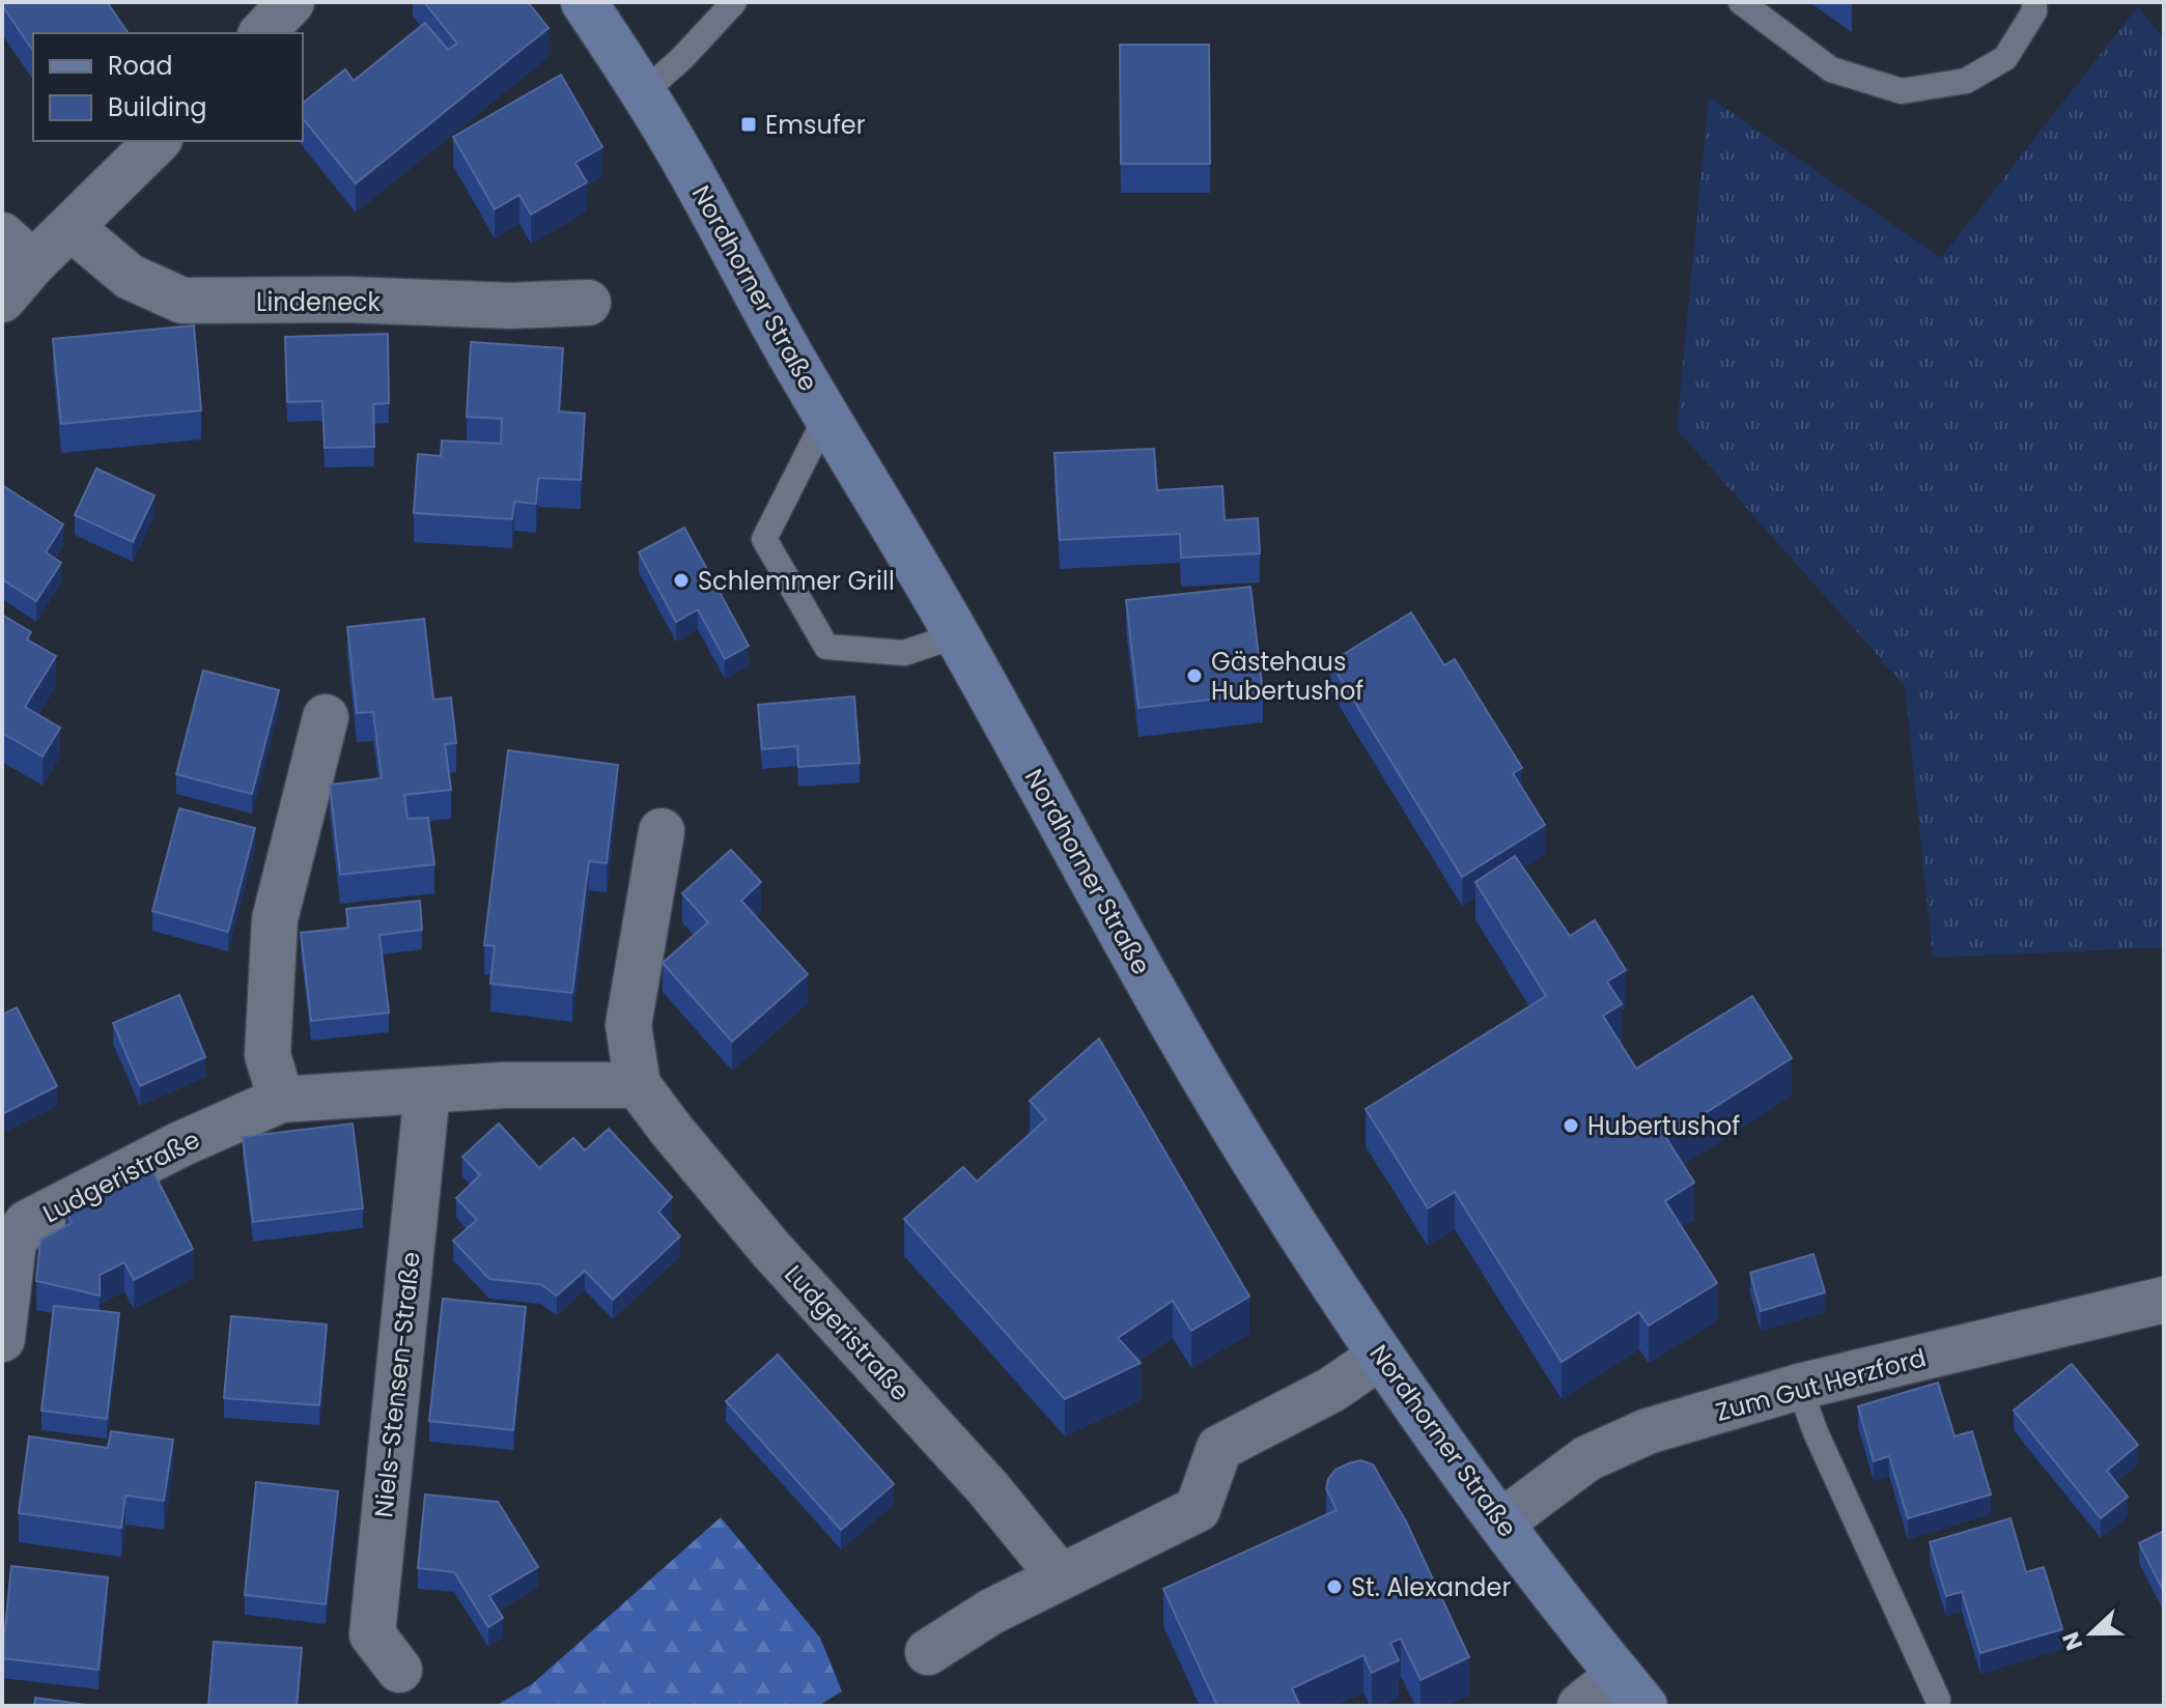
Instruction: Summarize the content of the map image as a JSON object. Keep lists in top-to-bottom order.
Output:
{
  "streets": {
    "main road": ["Nordhorner Straße"],
    "street": [
      "Lindeneck",
      "Ludgeristraße",
      "Niels-Stensen-Straße",
      "Zum Gut Herzford"
    ]
  },
  "crossings": [
    ["Nordhorner Straße", "Zum Gut Herzford"],
    ["Ludgeristraße", "Niels-Stensen-Straße"]
  ],
  "places": {
    "transit": ["Emsufer"],
    "other": [
      "Schlemmer Grill",
      "Gästehaus Hubertushof",
      "Hubertushof",
      "St. Alexander"
    ]
  },
  "legend": ["Road", "Building"],
  "north": "left"
}
